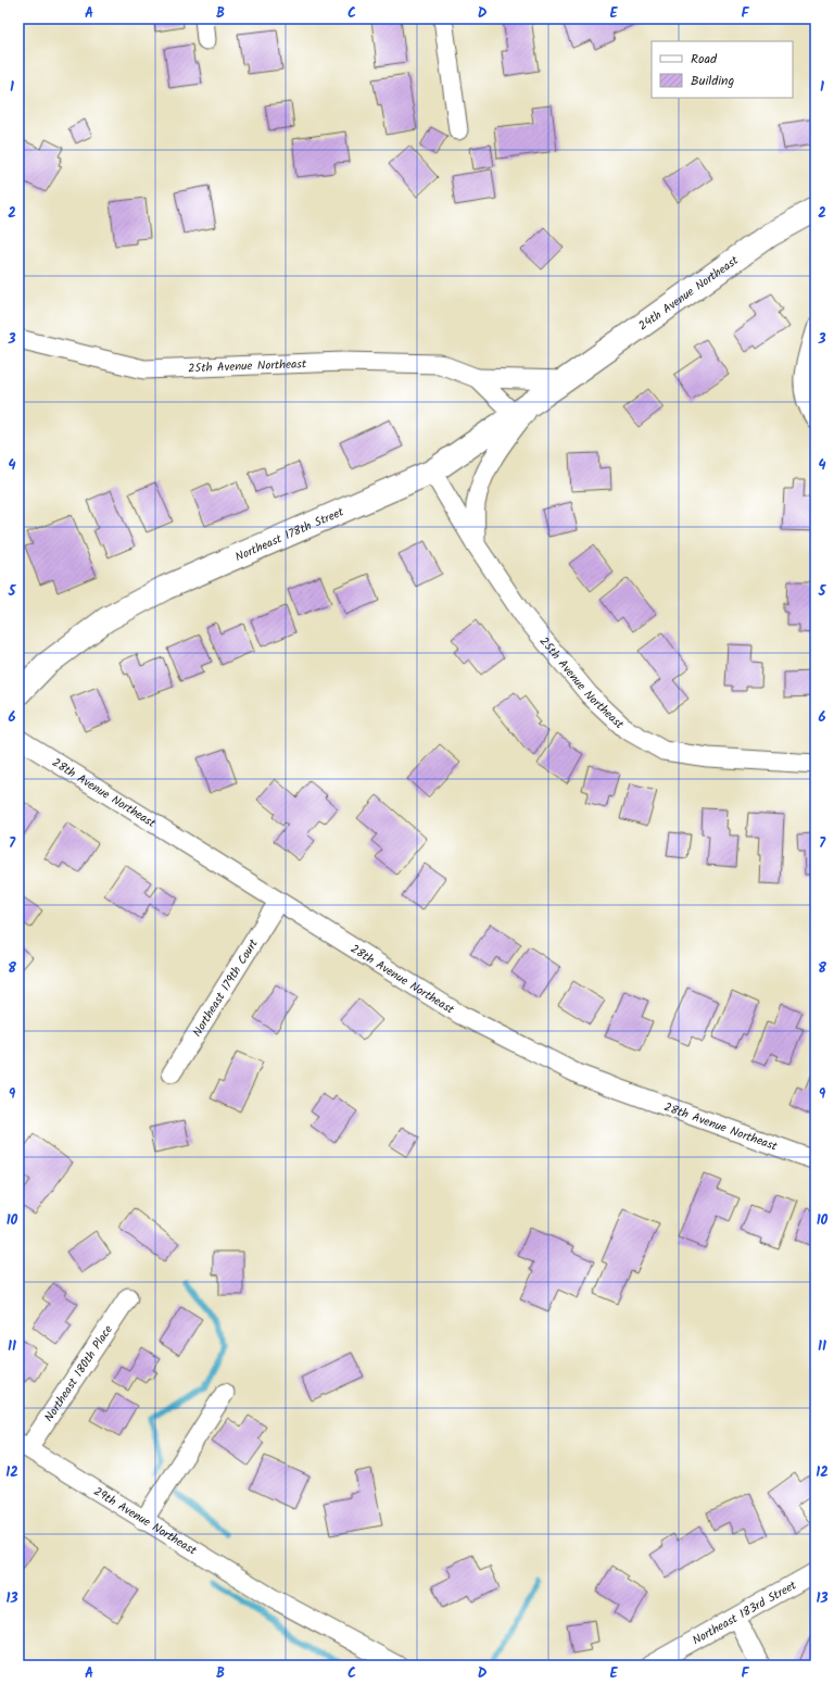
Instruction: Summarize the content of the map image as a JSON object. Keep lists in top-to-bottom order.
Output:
{
  "streets": {
    "main road": ["24th Avenue Northeast", "Northeast 178th Street"],
    "street": [
      "25th Avenue Northeast",
      "28th Avenue Northeast",
      "Northeast 179th Court",
      "Northeast 180th Place",
      "29th Avenue Northeast",
      "Northeast 183rd Street"
    ]
  },
  "crossings": [
    ["24th Avenue Northeast", "25th Avenue Northeast"],
    ["24th Avenue Northeast", "Northeast 178th Street"],
    ["25th Avenue Northeast", "Northeast 178th Street"],
    ["28th Avenue Northeast", "Northeast 179th Court"],
    ["Northeast 180th Place", "29th Avenue Northeast"]
  ],
  "legend": ["Road", "Building"],
  "grid": {
    "columns": [
      "A",
      "B",
      "C",
      "D",
      "E",
      "F"
    ],
    "rows": [
      "1",
      "2",
      "3",
      "4",
      "5",
      "6",
      "7",
      "8",
      "9",
      "10",
      "11",
      "12",
      "13"
    ]
  }
}
